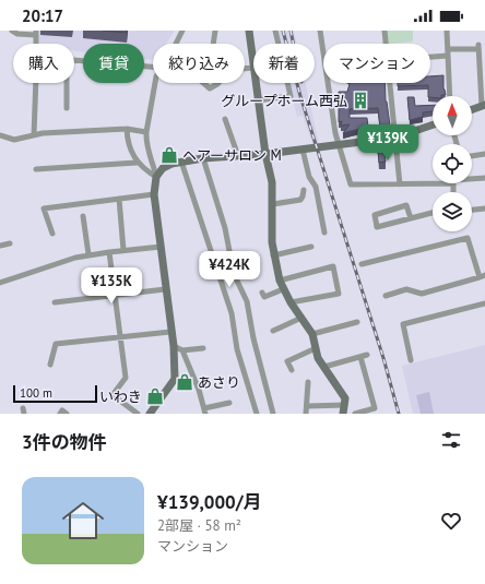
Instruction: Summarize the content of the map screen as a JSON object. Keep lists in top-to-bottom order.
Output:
{
  "places": {
    "building": ["グループホーム西弘"],
    "shop": ["ヘアーサロン M", "あさり", "いわき"]
  },
  "scale_bar": "100 m",
  "north": "top",
  "page": {
    "status": "20:17",
    "chip": [
      "購入",
      "賃貸",
      "絞り込み",
      "新着",
      "マンション"
    ],
    "price": ["¥139K", "¥424K", "¥135K"],
    "scale": "100 m",
    "heading": "3件の物件",
    "list": [
      {
        "name": "¥139,000/月",
        "note": "2部屋 · 58 m² · マンション"
      }
    ]
  }
}
